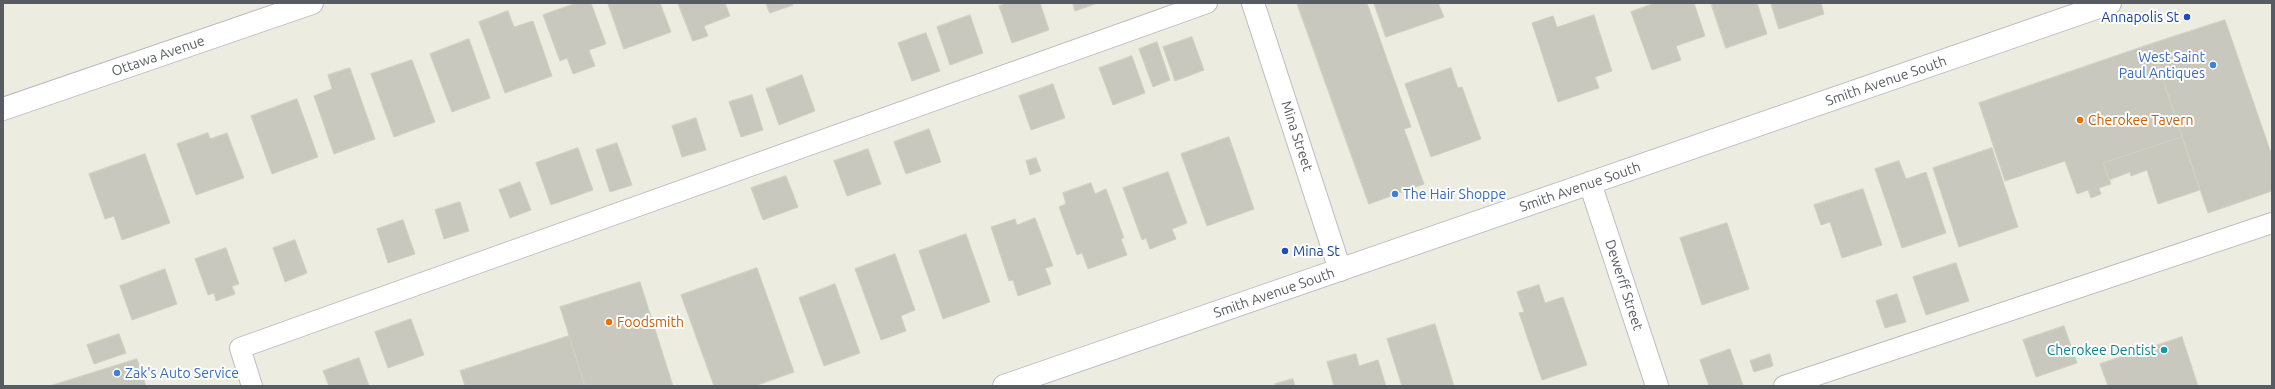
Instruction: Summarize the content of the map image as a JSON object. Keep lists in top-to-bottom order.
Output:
{
  "streets": {
    "main road": [
      "Ottawa Avenue",
      "Smith Avenue South",
      "Mina Street",
      "Dewerff Street"
    ]
  },
  "crossings": [
    ["Smith Avenue South", "Mina Street"],
    ["Smith Avenue South", "Dewerff Street"]
  ],
  "places": [
    "Annapolis St",
    "West Saint Paul Antiques",
    "Cherokee Tavern",
    "The Hair Shoppe",
    "Mina St",
    "Foodsmith",
    "Cherokee Dentist",
    "Zak's Auto Service"
  ]
}
